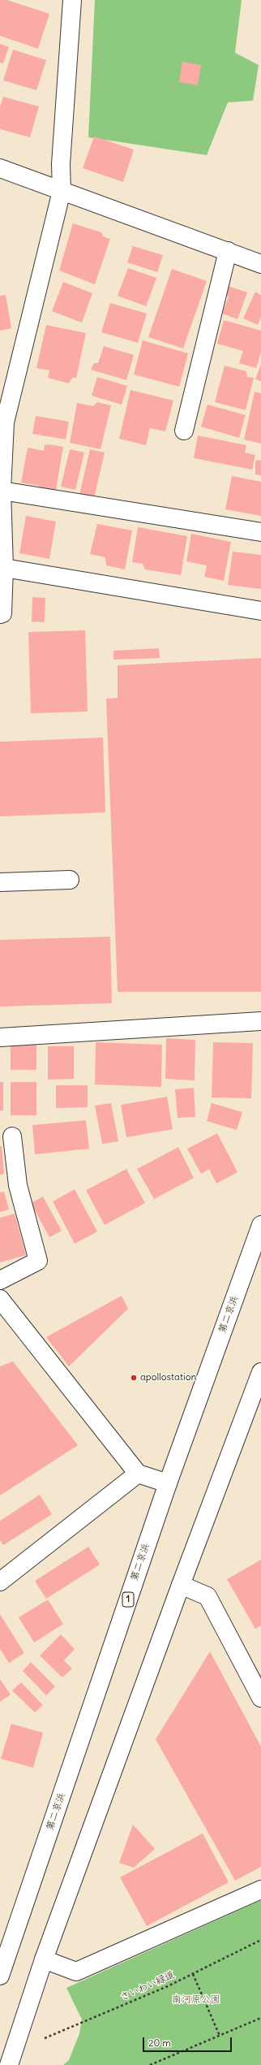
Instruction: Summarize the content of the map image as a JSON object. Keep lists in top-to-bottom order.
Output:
{
  "streets": {
    "main road": ["第二京浜", "1"],
    "path": ["さいわい緑道"]
  },
  "parks": ["南河原公園"],
  "places": ["apollostation"],
  "scale_bar": "20 m"
}
